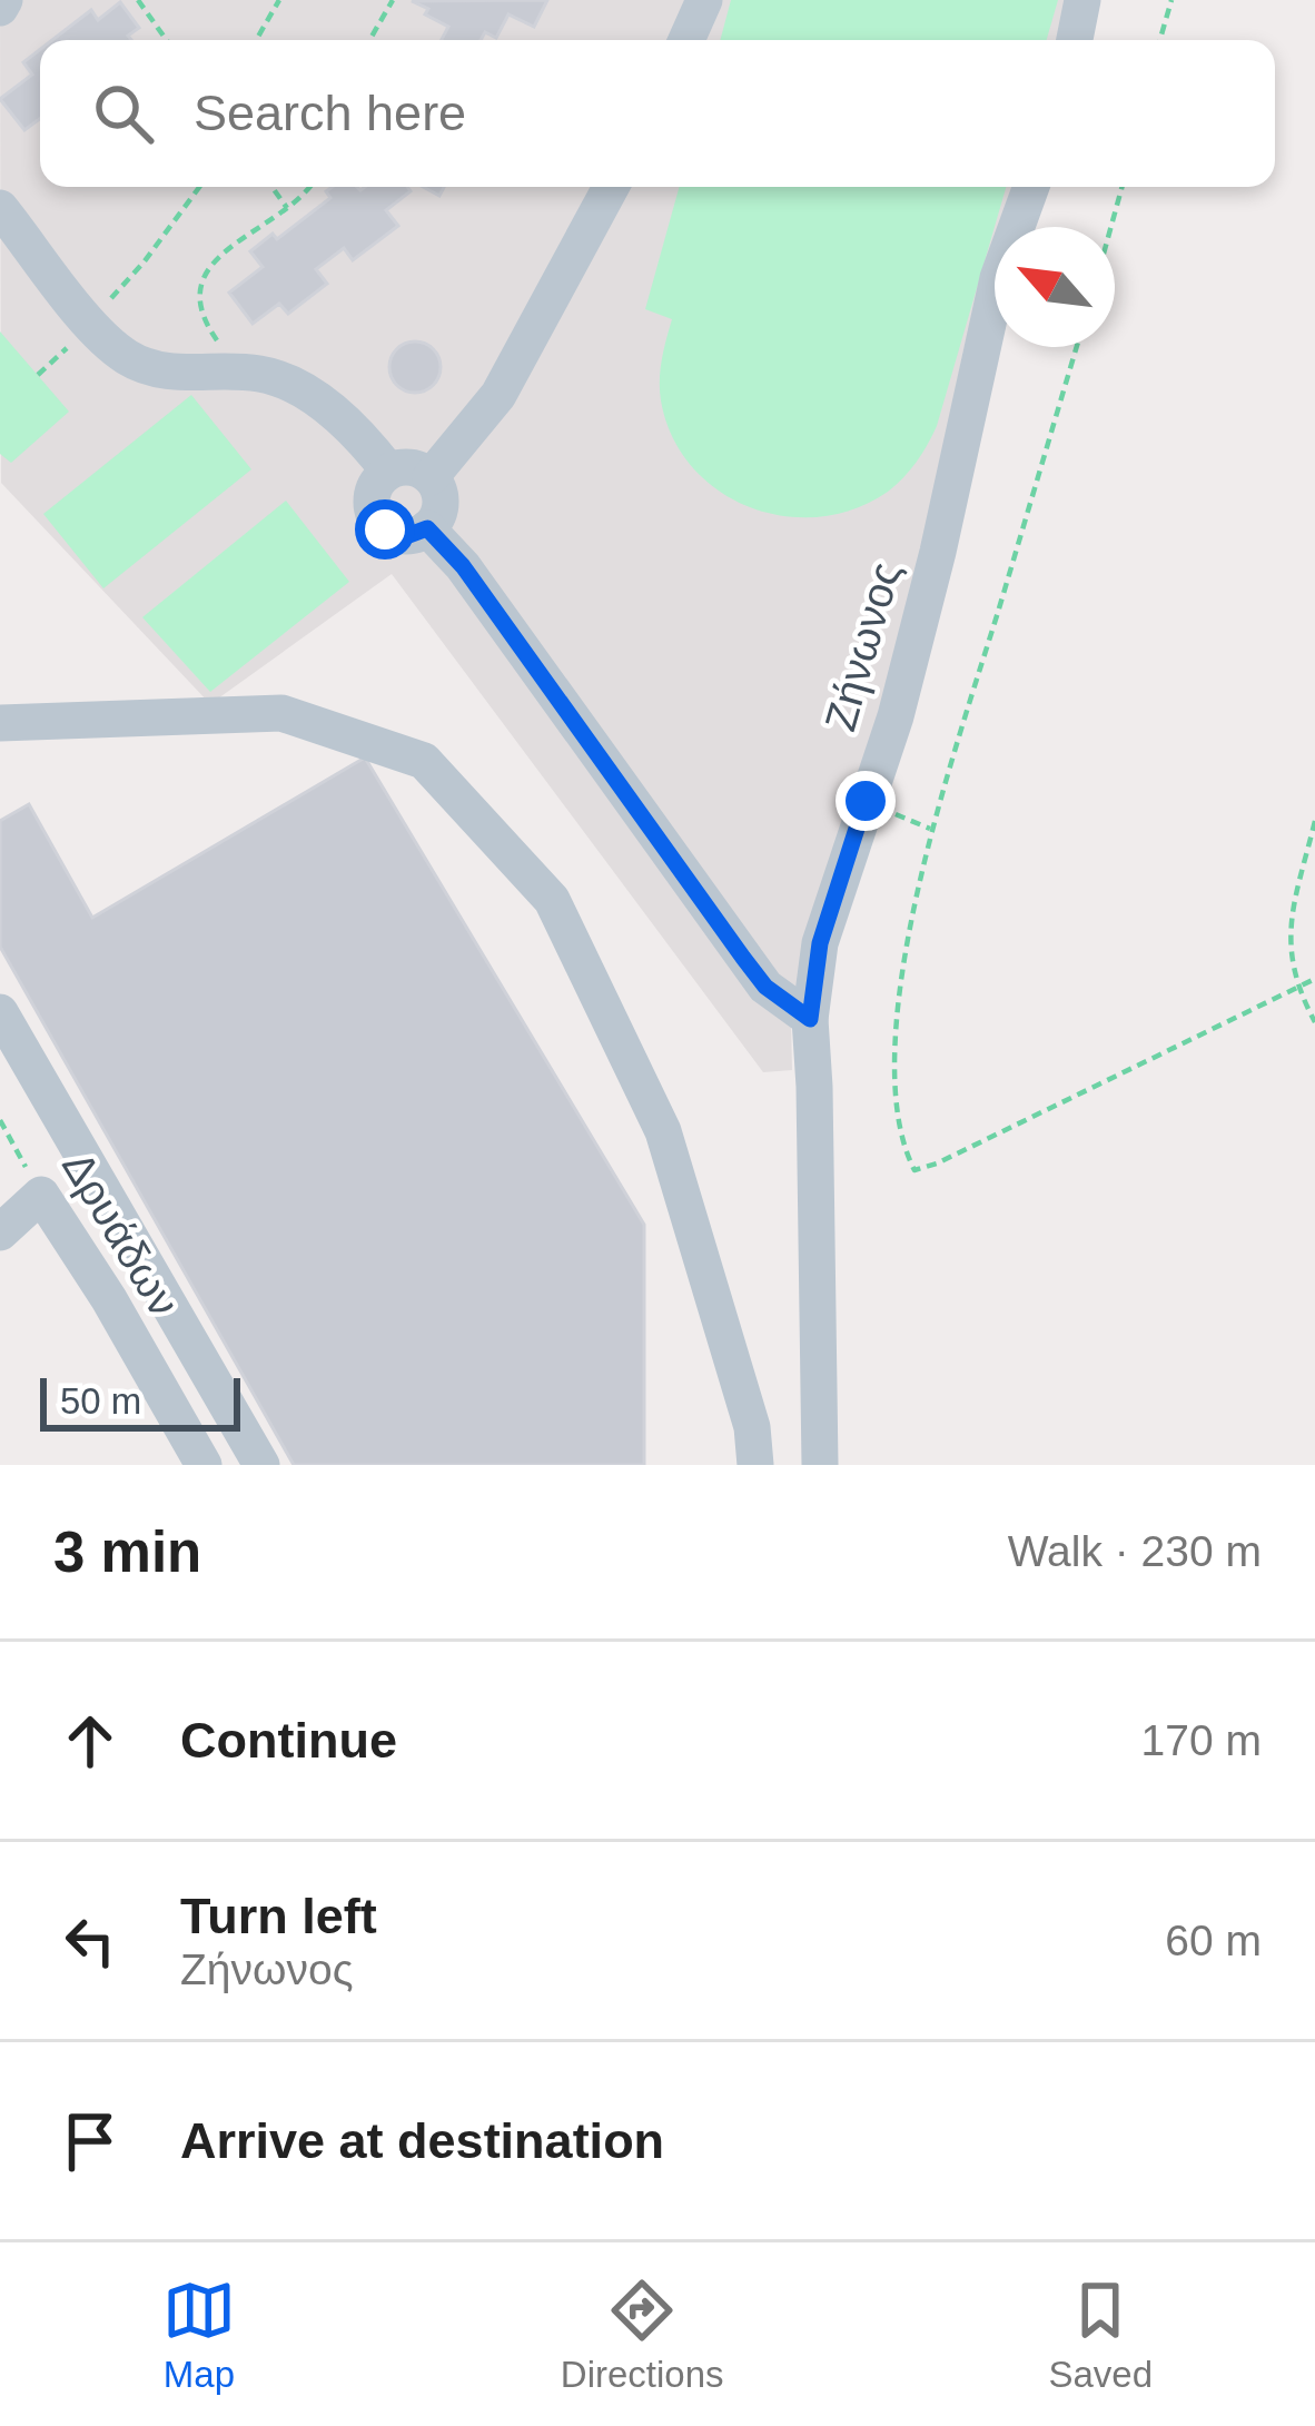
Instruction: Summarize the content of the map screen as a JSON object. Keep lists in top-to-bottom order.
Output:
{
  "streets": {
    "street": ["Ζήνωνος", "Δρυάδων"]
  },
  "scale_bar": "50 m",
  "north": "top left",
  "page": {
    "search": "Search here",
    "scale": "50 m",
    "heading": ["3 min", "Walk · 230 m"],
    "list": [
      ["Continue", "170 m"],
      ["Turn left", "Ζήνωνος", "60 m"],
      "Arrive at destination"
    ],
    "nav": ["Map", "Directions", "Saved"]
  }
}
